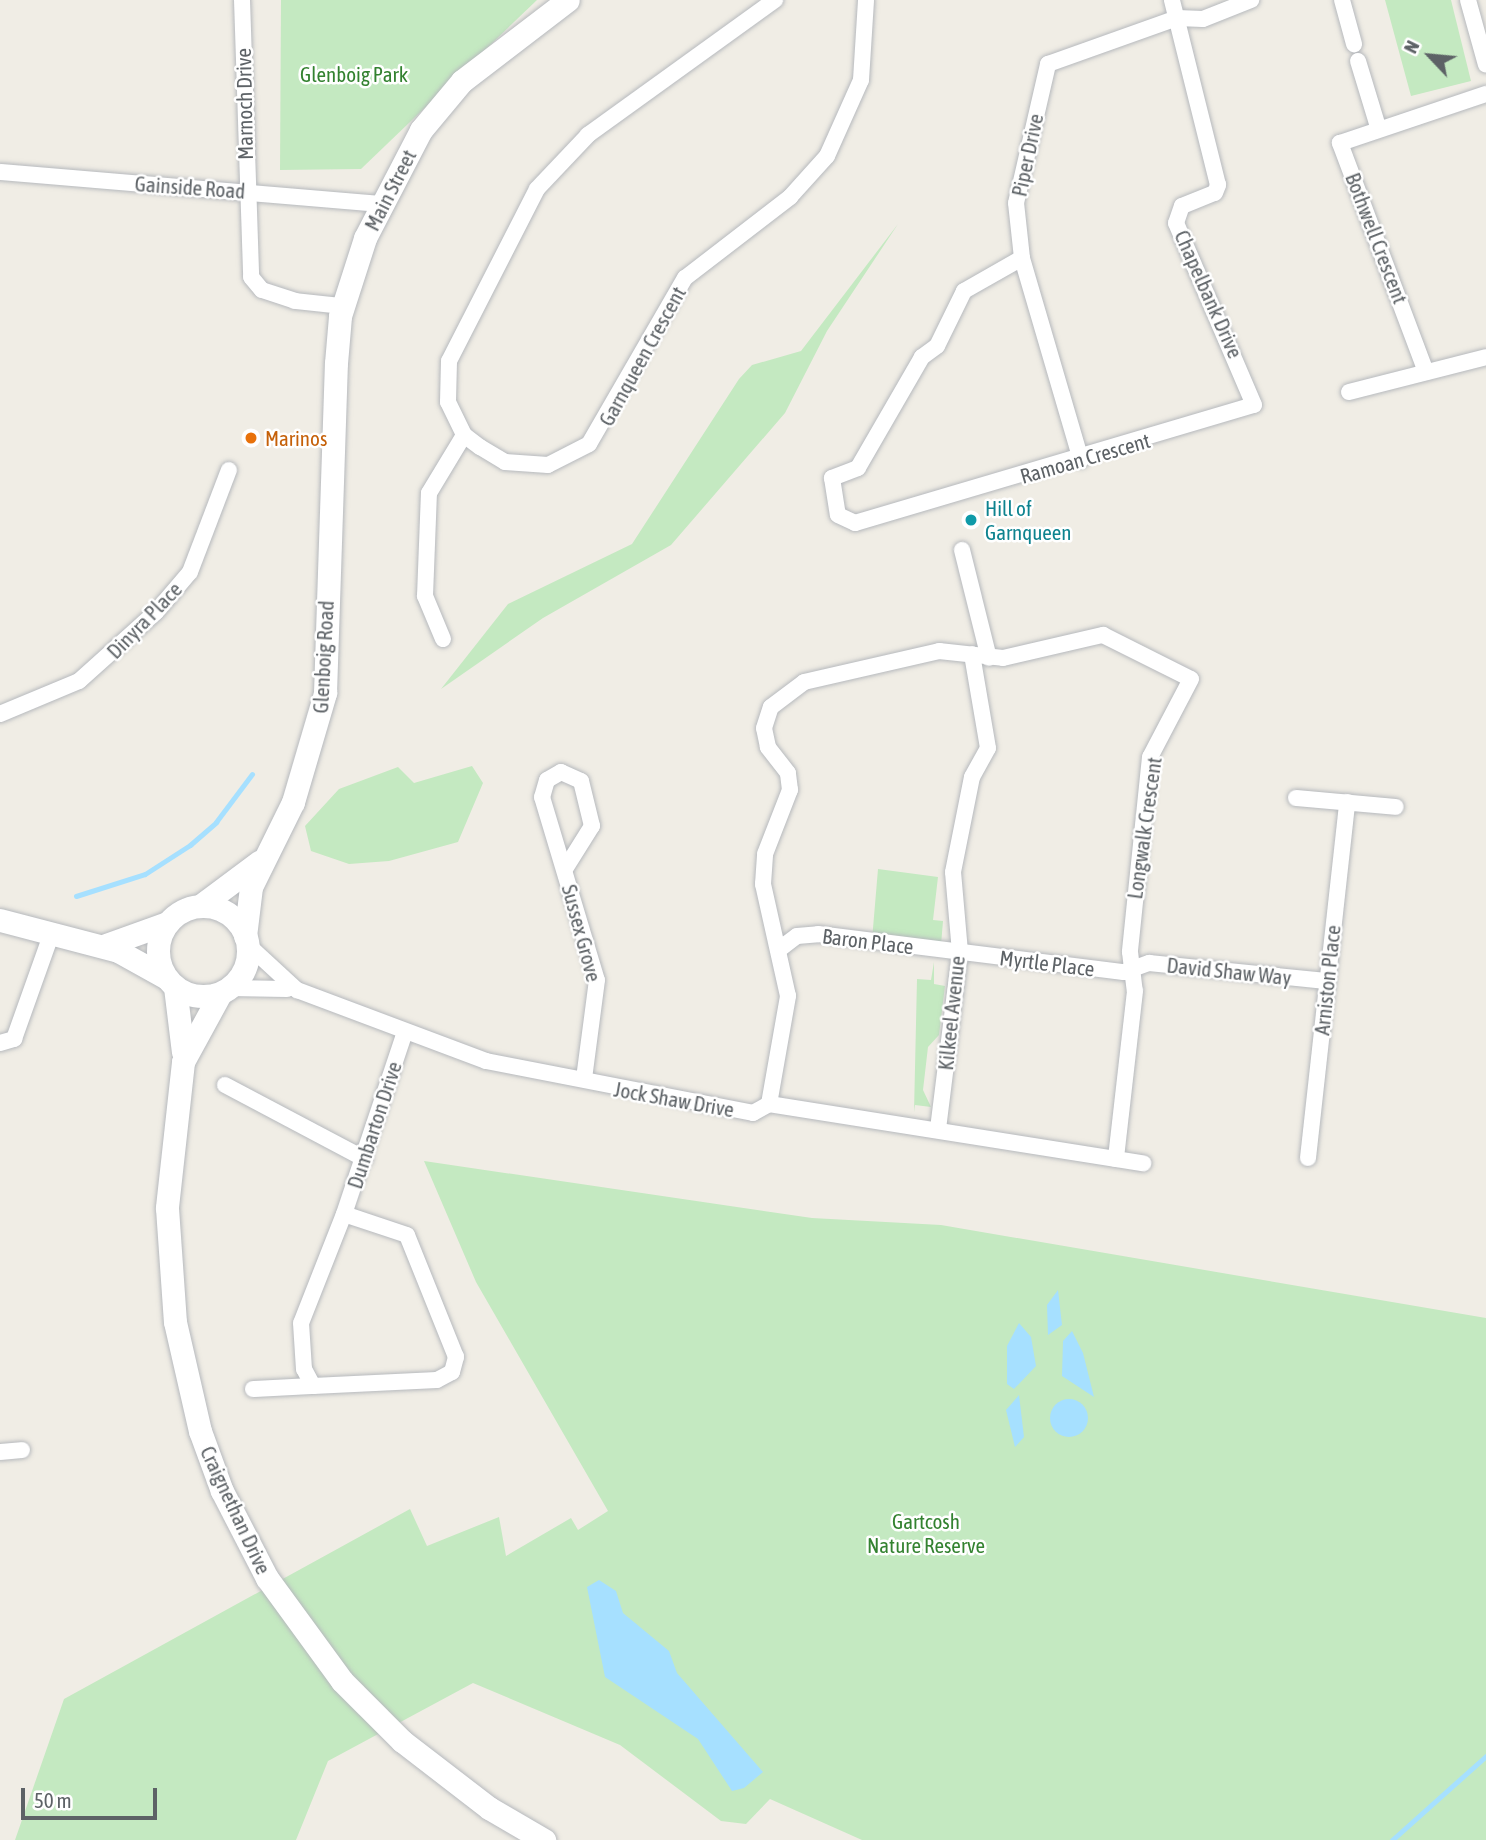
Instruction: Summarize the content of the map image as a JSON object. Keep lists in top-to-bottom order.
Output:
{
  "streets": {
    "main road": ["Main Street", "Glenboig Road", "Craignethan Drive"],
    "street": [
      "Marnoch Drive",
      "Piper Drive",
      "Gainside Road",
      "Bothwell Crescent",
      "Chapelbank Drive",
      "Garnqueen Crescent",
      "Ramoan Crescent",
      "Dinyra Place",
      "Longwalk Crescent",
      "Sussex Grove",
      "Baron Place",
      "Myrtle Place",
      "David Shaw Way",
      "Arniston Place",
      "Kilkeel Avenue",
      "Jock Shaw Drive",
      "Dumbarton Drive"
    ]
  },
  "crossings": [
    ["Marnoch Drive", "Gainside Road"],
    ["Marnoch Drive", "Main Street"],
    ["Piper Drive", "Chapelbank Drive"],
    ["Piper Drive", "Ramoan Crescent"],
    ["Gainside Road", "Main Street"],
    ["Main Street", "Glenboig Road"],
    ["Chapelbank Drive", "Ramoan Crescent"],
    ["Longwalk Crescent", "Baron Place"],
    ["Longwalk Crescent", "Myrtle Place"],
    ["Longwalk Crescent", "David Shaw Way"],
    ["Longwalk Crescent", "Kilkeel Avenue"],
    ["Longwalk Crescent", "Jock Shaw Drive"],
    ["Sussex Grove", "Jock Shaw Drive"],
    ["Baron Place", "Myrtle Place"],
    ["Baron Place", "Kilkeel Avenue"],
    ["Myrtle Place", "David Shaw Way"],
    ["Myrtle Place", "Kilkeel Avenue"],
    ["David Shaw Way", "Arniston Place"],
    ["Kilkeel Avenue", "Jock Shaw Drive"],
    ["Jock Shaw Drive", "Dumbarton Drive"]
  ],
  "parks": ["Glenboig Park", "Gartcosh Nature Reserve"],
  "places": ["Marinos", "Hill of Garnqueen"],
  "scale_bar": "50 m",
  "north": "top left"
}
